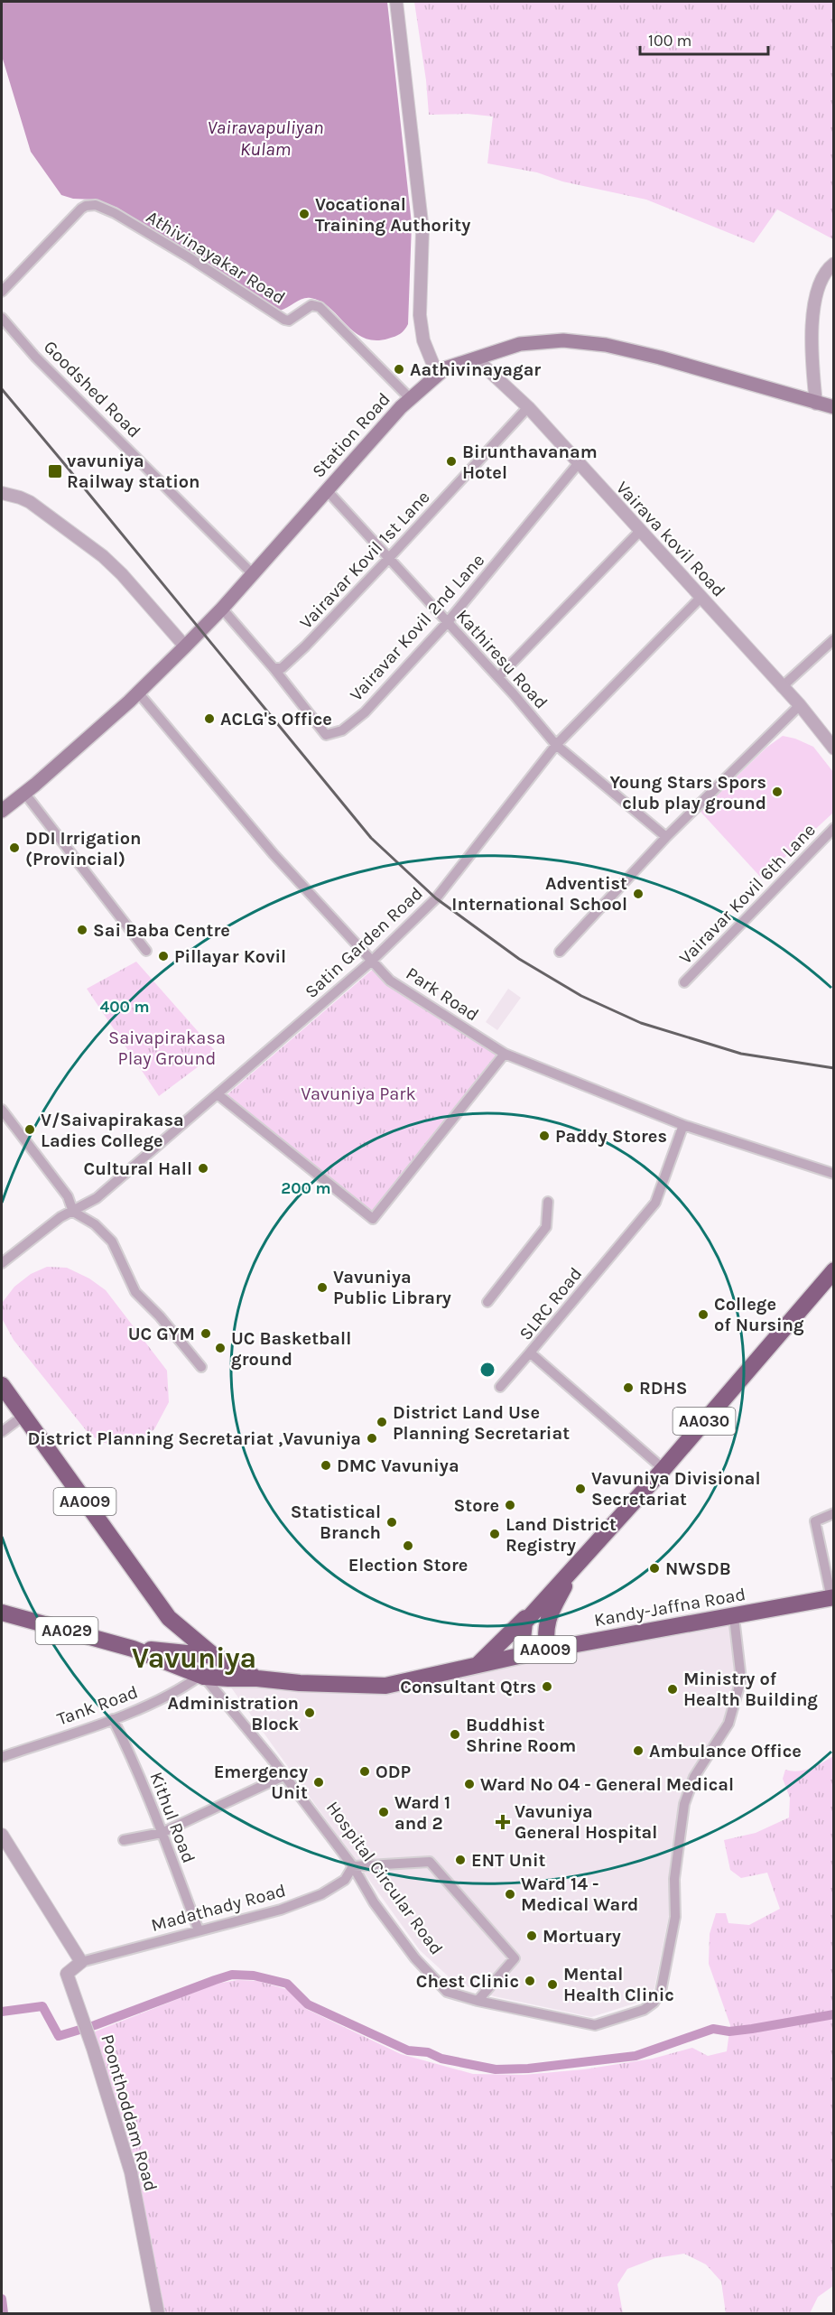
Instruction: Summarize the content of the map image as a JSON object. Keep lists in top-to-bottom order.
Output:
{
  "streets": {
    "highway": [
      "AA030",
      "AA009",
      "Kandy-Jaffna Road",
      "AA029",
      "Hospital Circular Road"
    ],
    "main road": ["Station Road"],
    "street": [
      "Athivinayakar Road",
      "Goodshed Road",
      "Vairava kovil Road",
      "Vairavar Kovil 1st Lane",
      "Vairavar Kovil 2nd Lane",
      "Kathiresu Road",
      "Vairavar Kovil 6th Lane",
      "Satin Garden Road",
      "Park Road",
      "SLRC Road",
      "Tank Road",
      "Kithul Road",
      "Madathady Road",
      "Poonthoddam Road"
    ]
  },
  "crossings": [
    ["Athivinayakar Road", "Station Road"],
    ["Goodshed Road", "Station Road"],
    ["Station Road", "Vairava kovil Road"],
    ["Station Road", "Kathiresu Road"],
    ["Station Road", "Park Road"],
    ["Vairava kovil Road", "Vairavar Kovil 1st Lane"],
    ["Vairava kovil Road", "Vairavar Kovil 2nd Lane"],
    ["Vairava kovil Road", "Satin Garden Road"],
    ["Vairavar Kovil 1st Lane", "Vairavar Kovil 2nd Lane"],
    ["Vairavar Kovil 1st Lane", "Kathiresu Road"],
    ["Vairavar Kovil 2nd Lane", "Kathiresu Road"],
    ["Kathiresu Road", "Satin Garden Road"],
    ["Satin Garden Road", "Park Road"],
    ["Park Road", "SLRC Road"],
    ["SLRC Road", "AA030"],
    ["AA030", "Kandy-Jaffna Road"],
    ["AA009", "Kandy-Jaffna Road"],
    ["AA009", "AA029"],
    ["AA009", "Tank Road"],
    ["AA009", "Hospital Circular Road"],
    ["Kandy-Jaffna Road", "AA029"],
    ["Kandy-Jaffna Road", "Tank Road"],
    ["Kandy-Jaffna Road", "Hospital Circular Road"],
    ["AA029", "Tank Road"],
    ["AA029", "Hospital Circular Road"],
    ["Tank Road", "Kithul Road"],
    ["Tank Road", "Hospital Circular Road"],
    ["Kithul Road", "Madathady Road"],
    ["Hospital Circular Road", "Madathady Road"],
    ["Madathady Road", "Poonthoddam Road"]
  ],
  "districts": ["Vavuniya"],
  "water": ["Vairavapuliyan Kulam"],
  "parks": ["Saivapirakasa Play Ground", "Vavuniya Park"],
  "places": {
    "other": [
      "Vocational Training Authority",
      "Aathivinayagar",
      "Birunthavanam Hotel",
      "ACLG's Office",
      "Young Stars Spors club play ground",
      "DDI Irrigation (Provincial)",
      "Adventist International School",
      "Sai Baba Centre",
      "Pillayar Kovil",
      "V/Saivapirakasa Ladies College",
      "Paddy Stores",
      "Cultural Hall",
      "Vavuniya Public Library",
      "College of Nursing",
      "UC GYM",
      "UC Basketball ground",
      "RDHS",
      "District Land Use Planning Secretariat",
      "District Planning Secretariat ,Vavuniya",
      "DMC Vavuniya",
      "Vavuniya Divisional Secretariat",
      "Store",
      "Statistical Branch",
      "Land District Registry",
      "Election Store",
      "NWSDB",
      "Consultant Qtrs",
      "Ministry of Health Building",
      "Administration Block",
      "Buddhist Shrine Room",
      "Ambulance Office",
      "ODP",
      "Emergency Unit",
      "Ward No 04 - General Medical",
      "Ward 1 and 2",
      "ENT Unit",
      "Ward 14 - Medical Ward",
      "Mortuary",
      "Chest Clinic",
      "Mental Health Clinic"
    ],
    "transit": ["vavuniya Railway station"],
    "health": ["Vavuniya General Hospital"]
  },
  "scale_bar": "100 m",
  "rings": ["400 m", "200 m"]
}
